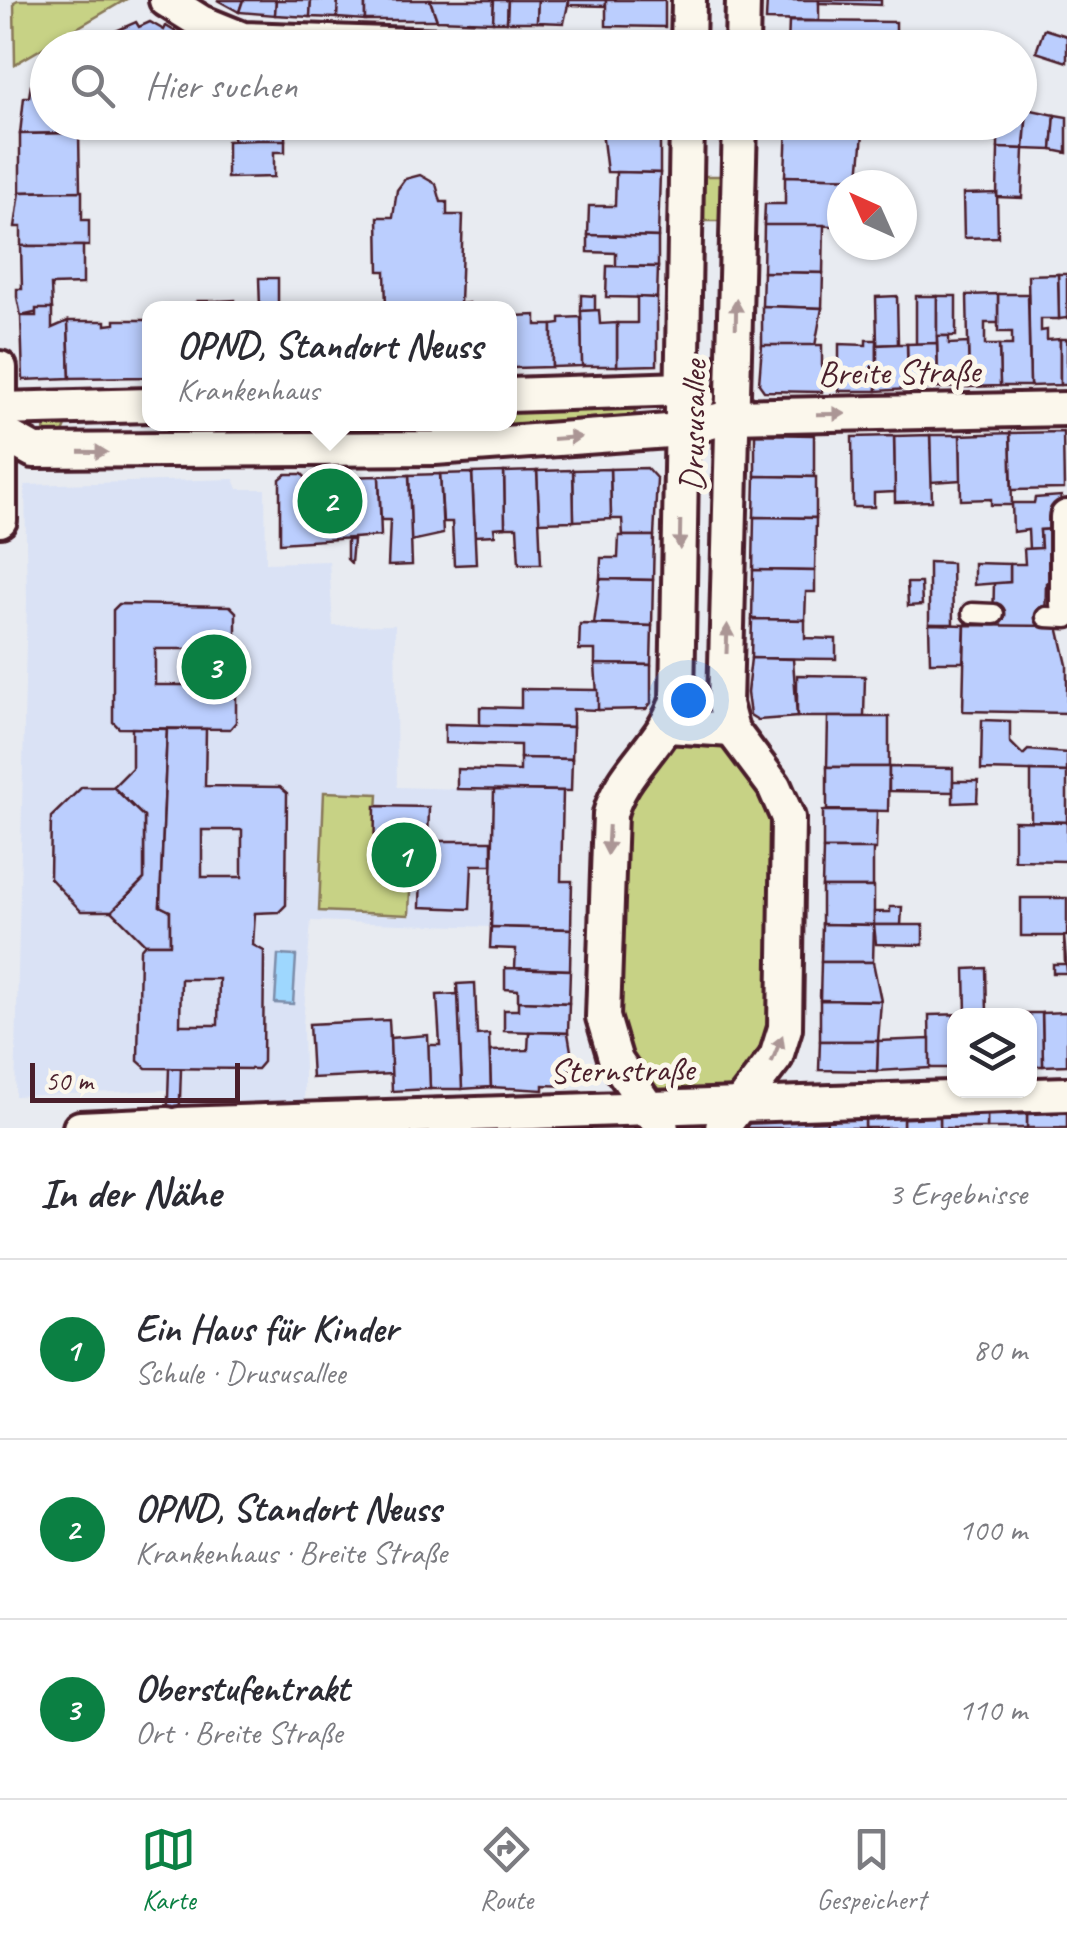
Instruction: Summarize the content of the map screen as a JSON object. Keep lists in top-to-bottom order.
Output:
{
  "streets": {
    "street": ["Breite Straße", "Drususallee", "Sternstraße"]
  },
  "crossings": [
    ["Breite Straße", "Drususallee"],
    ["Drususallee", "Sternstraße"]
  ],
  "one_way": ["Breite Straße"],
  "scale_bar": "50 m",
  "north": "top left",
  "page": {
    "search": "Hier suchen",
    "popup": ["OPND, Standort Neuss", "Krankenhaus"],
    "pins": ["2", "3", "1"],
    "scale": "50 m",
    "heading": ["In der Nähe", "3 Ergebnisse"],
    "list": [
      {
        "mark": "1",
        "name": "Ein Haus für Kinder",
        "note": "Schule · Drususallee",
        "value": "80 m"
      },
      {
        "mark": "2",
        "name": "OPND, Standort Neuss",
        "note": "Krankenhaus · Breite Straße",
        "value": "100 m"
      },
      {
        "mark": "3",
        "name": "Oberstufentrakt",
        "note": "Ort · Breite Straße",
        "value": "110 m"
      }
    ],
    "nav": ["Karte", "Route", "Gespeichert"]
  }
}
